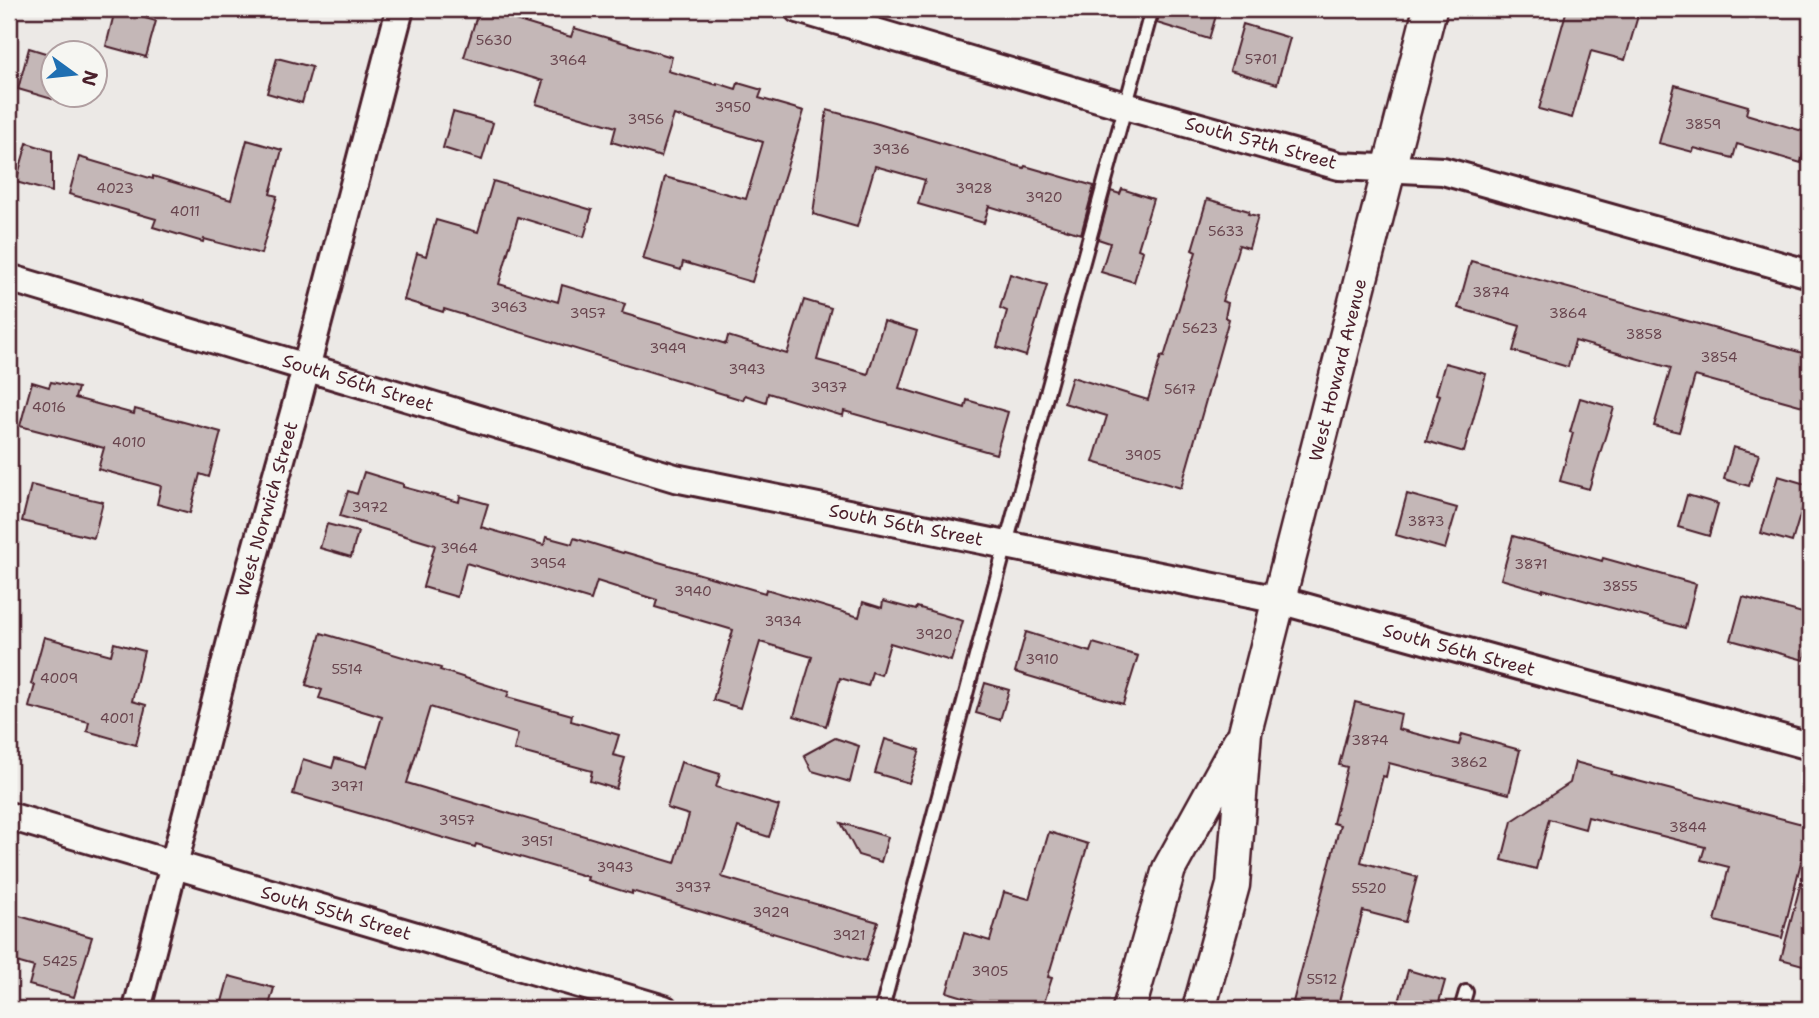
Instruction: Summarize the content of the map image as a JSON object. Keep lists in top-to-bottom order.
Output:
{
  "streets": {
    "street": [
      "South 57th Street",
      "West Howard Avenue",
      "South 56th Street",
      "West Norwich Street",
      "South 55th Street"
    ]
  },
  "crossings": [
    ["South 57th Street", "West Howard Avenue"],
    ["West Howard Avenue", "South 56th Street"],
    ["South 56th Street", "West Norwich Street"],
    ["West Norwich Street", "South 55th Street"]
  ],
  "house_numbers": [
    "5630",
    "5701",
    "3964",
    "3950",
    "3956",
    "3859",
    "3936",
    "4023",
    "3928",
    "3920",
    "4011",
    "5633",
    "3874",
    "3963",
    "3957",
    "3864",
    "5623",
    "3858",
    "3949",
    "3854",
    "3943",
    "3937",
    "5617",
    "4016",
    "4010",
    "3905",
    "3972",
    "3873",
    "3964",
    "3954",
    "3871",
    "3855",
    "3940",
    "3934",
    "3920",
    "3910",
    "5514",
    "4009",
    "4001",
    "3874",
    "3862",
    "3971",
    "3957",
    "3844",
    "3951",
    "3943",
    "3937",
    "5520",
    "3929",
    "3921",
    "5425",
    "3905",
    "5512"
  ],
  "north": "right"
}
